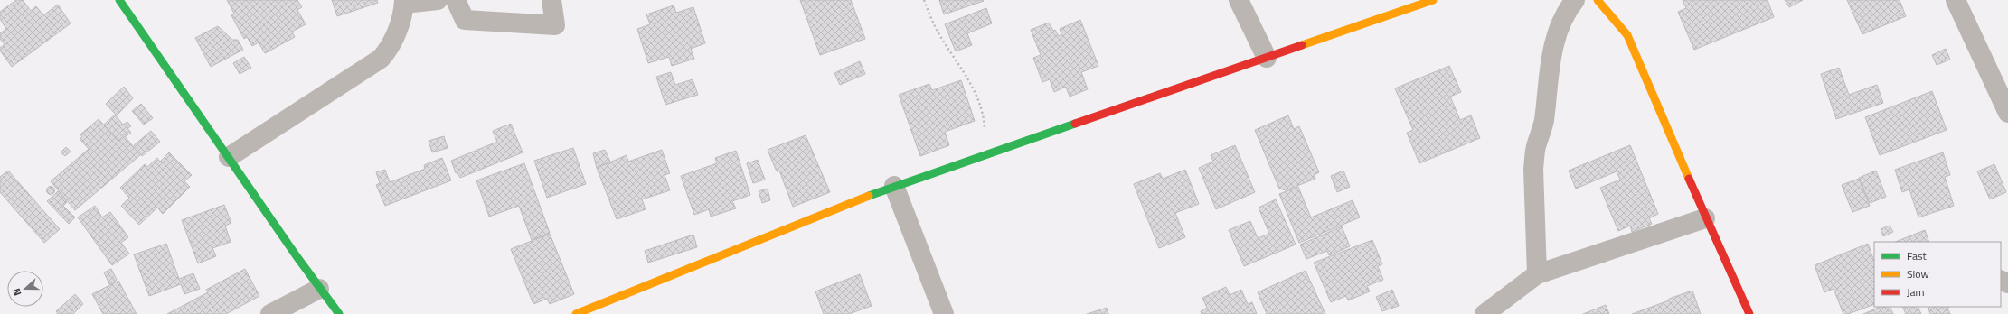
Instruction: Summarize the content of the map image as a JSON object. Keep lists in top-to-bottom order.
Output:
{
  "legend": ["Fast", "Slow", "Jam"],
  "north": "left"
}
